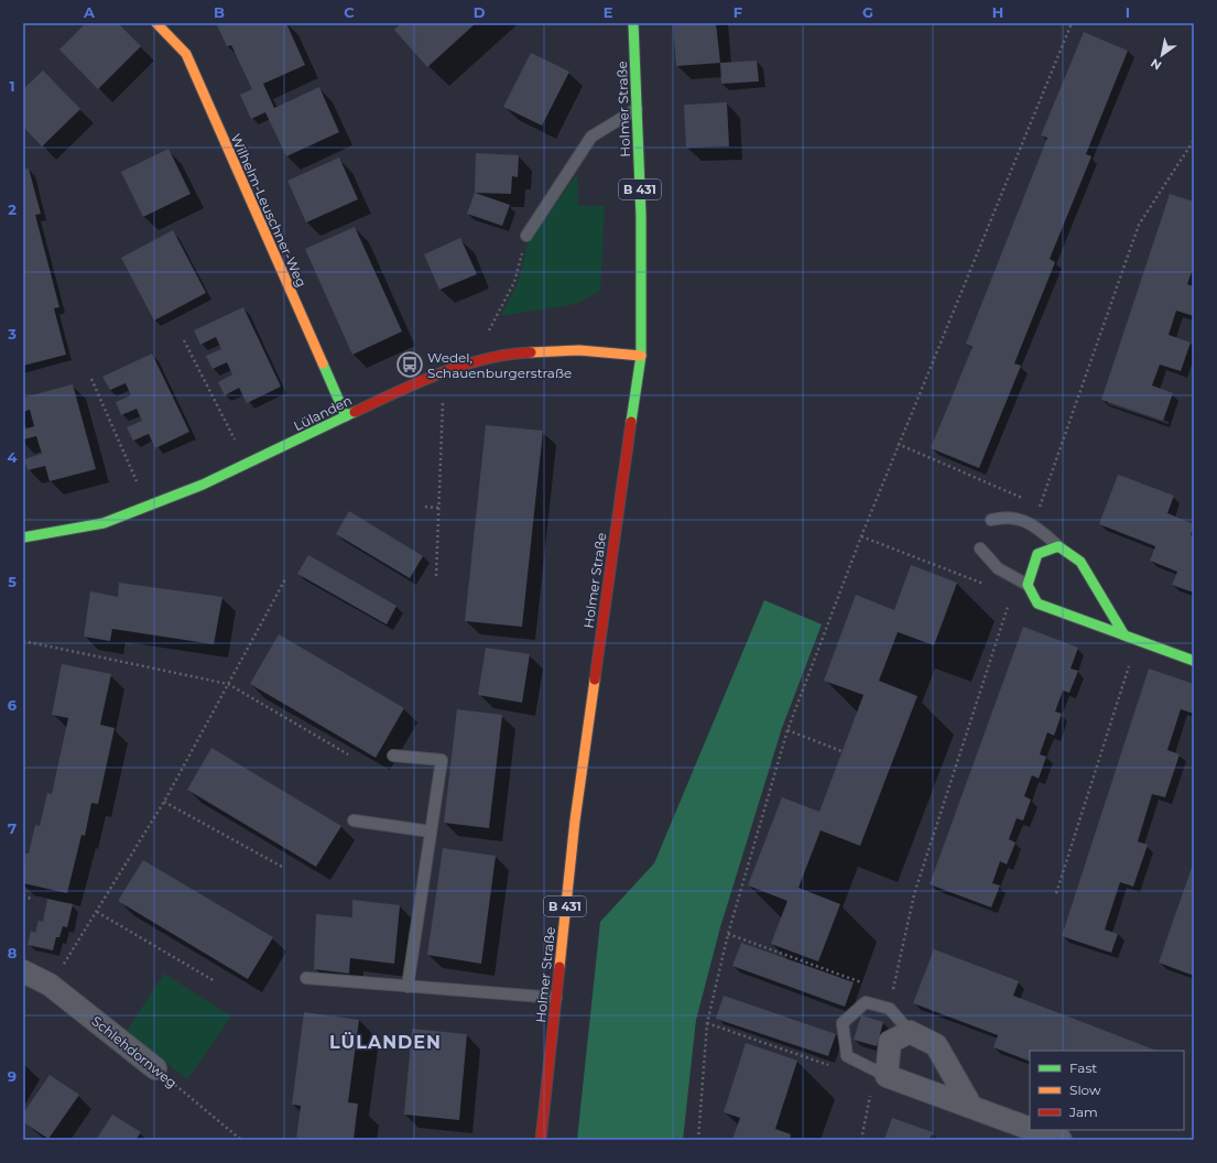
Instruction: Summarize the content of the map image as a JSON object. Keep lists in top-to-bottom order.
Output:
{
  "streets": {
    "street": [
      "Holmer Straße",
      "B 431",
      "Wilhelm-Leuschner-Weg",
      "Lülanden",
      "Schlehdornweg"
    ]
  },
  "crossings": [
    ["Holmer Straße", "Lülanden"],
    ["Wilhelm-Leuschner-Weg", "Lülanden"]
  ],
  "districts": ["LÜLANDEN"],
  "places": {
    "bus stop": ["Wedel, Schauenburgerstraße"]
  },
  "legend": ["Fast", "Slow", "Jam"],
  "north": "bottom left",
  "grid": {
    "columns": [
      "A",
      "B",
      "C",
      "D",
      "E",
      "F",
      "G",
      "H",
      "I"
    ],
    "rows": [
      "1",
      "2",
      "3",
      "4",
      "5",
      "6",
      "7",
      "8",
      "9"
    ]
  }
}
